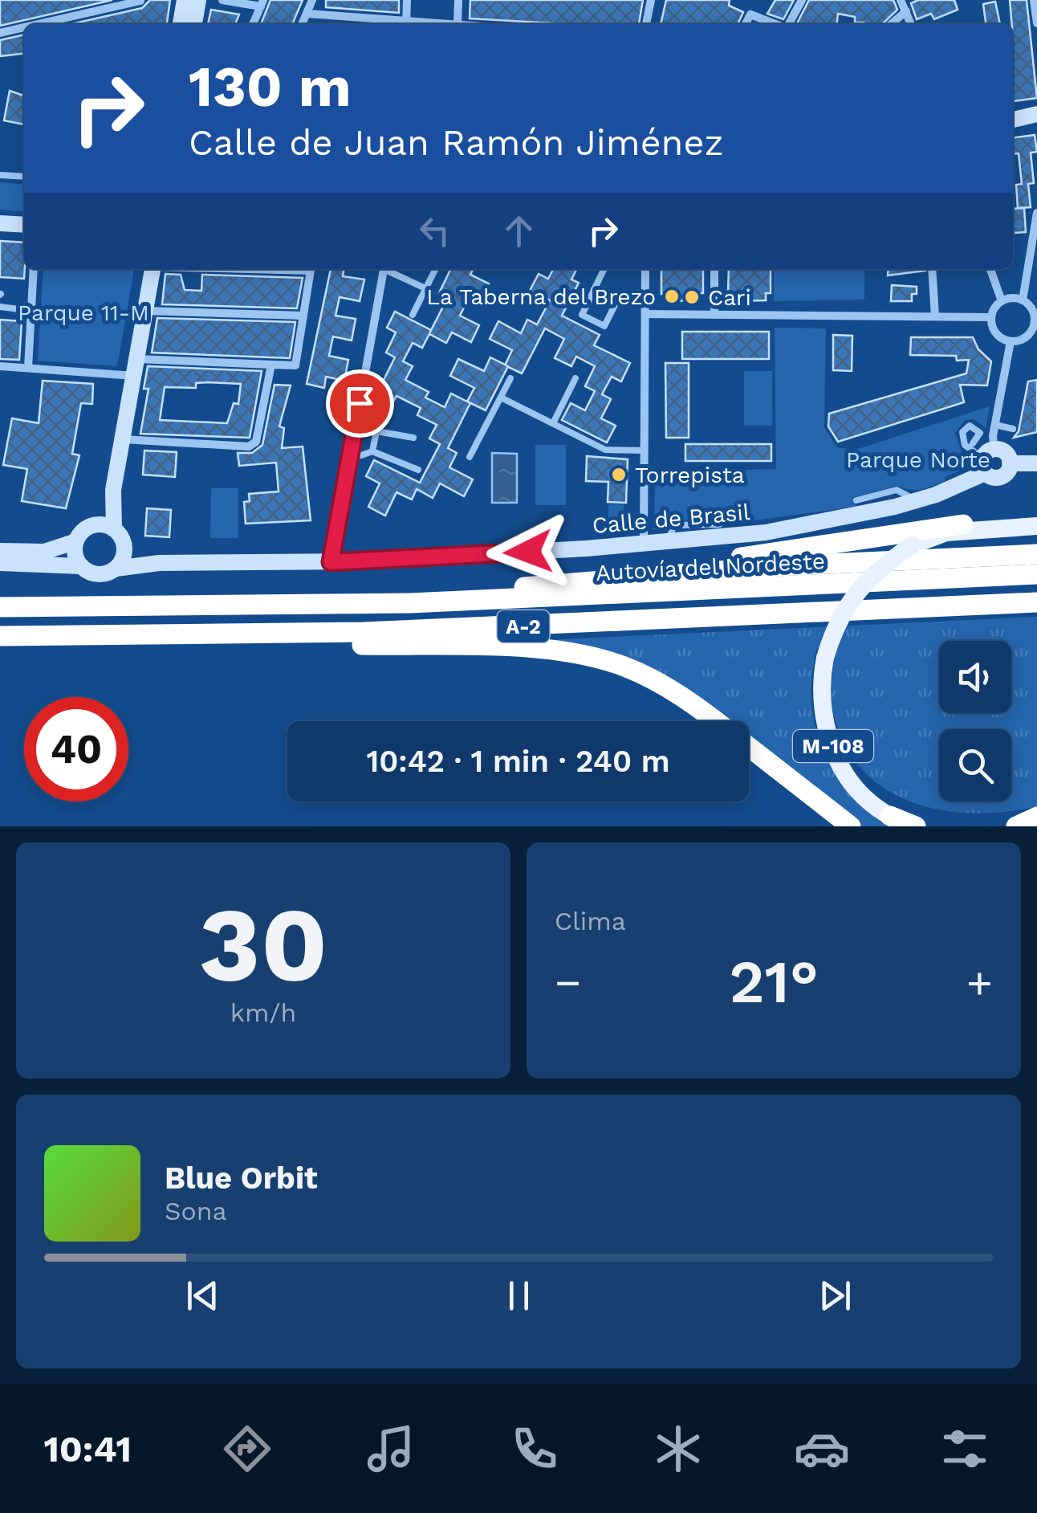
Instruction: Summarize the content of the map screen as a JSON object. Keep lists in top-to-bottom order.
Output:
{
  "streets": {
    "highway": ["Autovía del Nordeste", "A-2"],
    "main road": ["M-108"],
    "street": ["Calle de Brasil"]
  },
  "parks": ["Parque 11-M", "Parque Norte"],
  "places": ["La Taberna del Brezo", "Cari", "Torrepista"],
  "page": {
    "turn": ["130 m", "Calle de Juan Ramón Jiménez"],
    "limit": "40",
    "trip": "10:42 · 1 min · 240 m",
    "tile": [
      ["30", "km/h"],
      "Clima"
    ],
    "heat": ["−", "21°", "+"],
    "song": ["Blue Orbit", "Sona"],
    "tabs": "10:41"
  }
}
